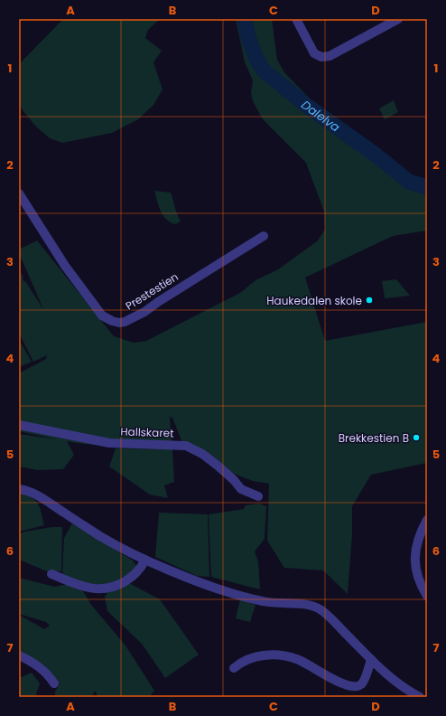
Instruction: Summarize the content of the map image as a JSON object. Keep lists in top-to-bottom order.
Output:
{
  "streets": {
    "street": ["Prestestien", "Hallskaret"]
  },
  "water": ["Dalelva"],
  "places": ["Haukedalen skole", "Brekkestien B"],
  "grid": {
    "columns": [
      "A",
      "B",
      "C",
      "D"
    ],
    "rows": [
      "1",
      "2",
      "3",
      "4",
      "5",
      "6",
      "7"
    ]
  }
}
